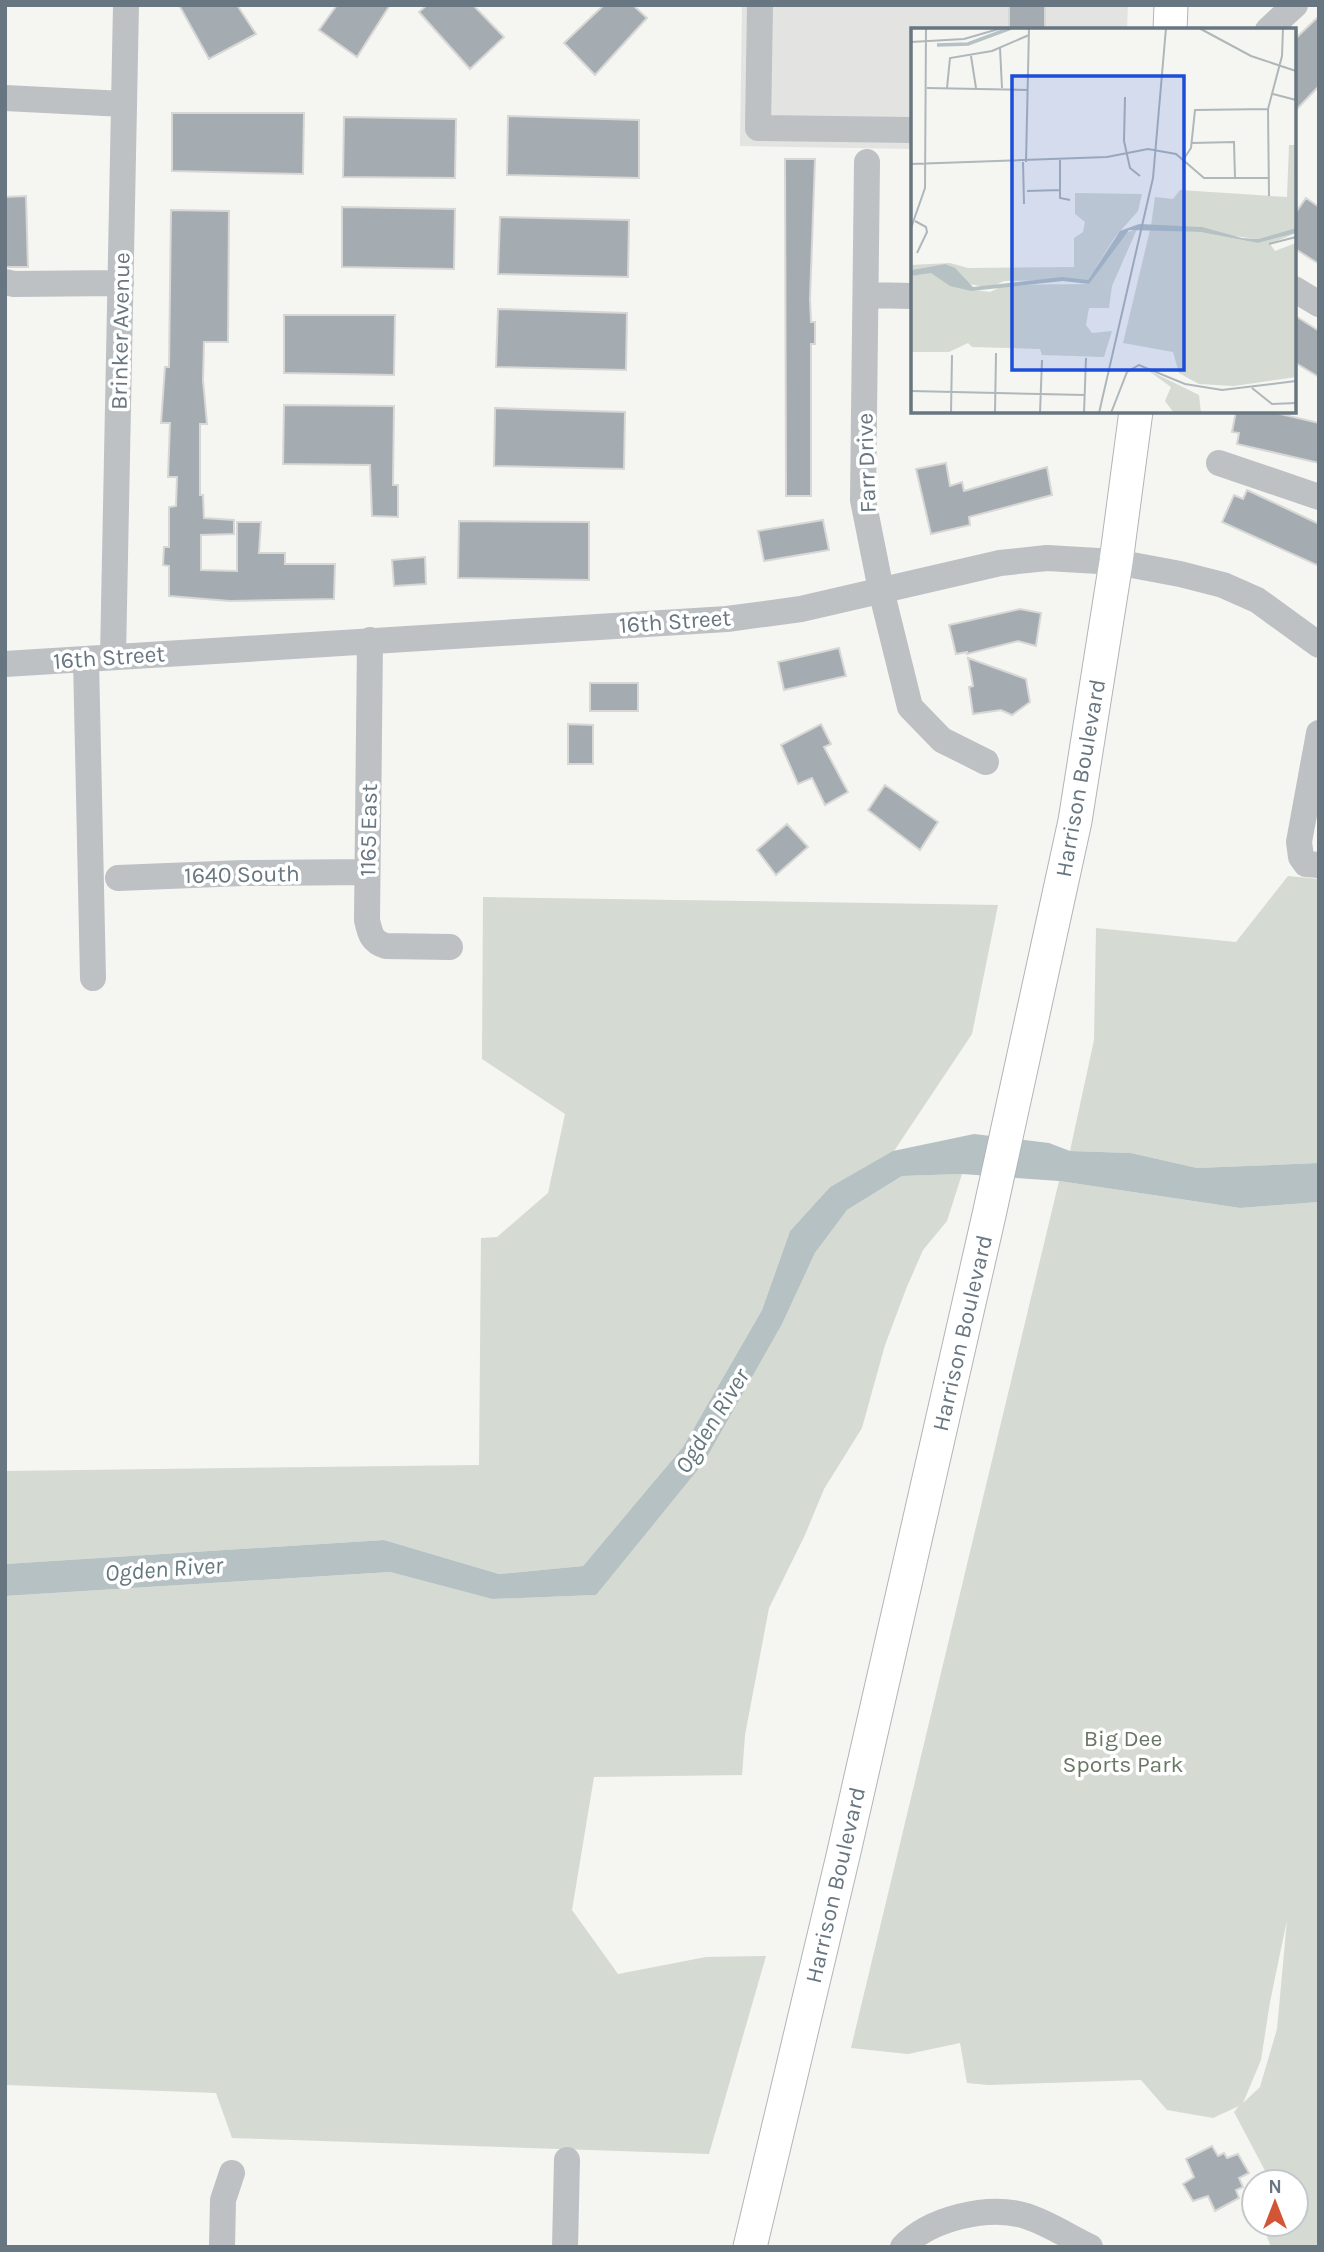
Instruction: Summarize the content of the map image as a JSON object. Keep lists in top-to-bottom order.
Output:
{
  "streets": {
    "main road": ["Harrison Boulevard"],
    "street": [
      "Brinker Avenue",
      "Farr Drive",
      "16th Street",
      "1165 East",
      "1640 South"
    ]
  },
  "crossings": [
    ["Brinker Avenue", "16th Street"],
    ["Farr Drive", "16th Street"],
    ["16th Street", "Harrison Boulevard"],
    ["16th Street", "1165 East"],
    ["1165 East", "1640 South"]
  ],
  "water": ["Ogden River"],
  "parks": ["Big Dee Sports Park"],
  "north": "top"
}
